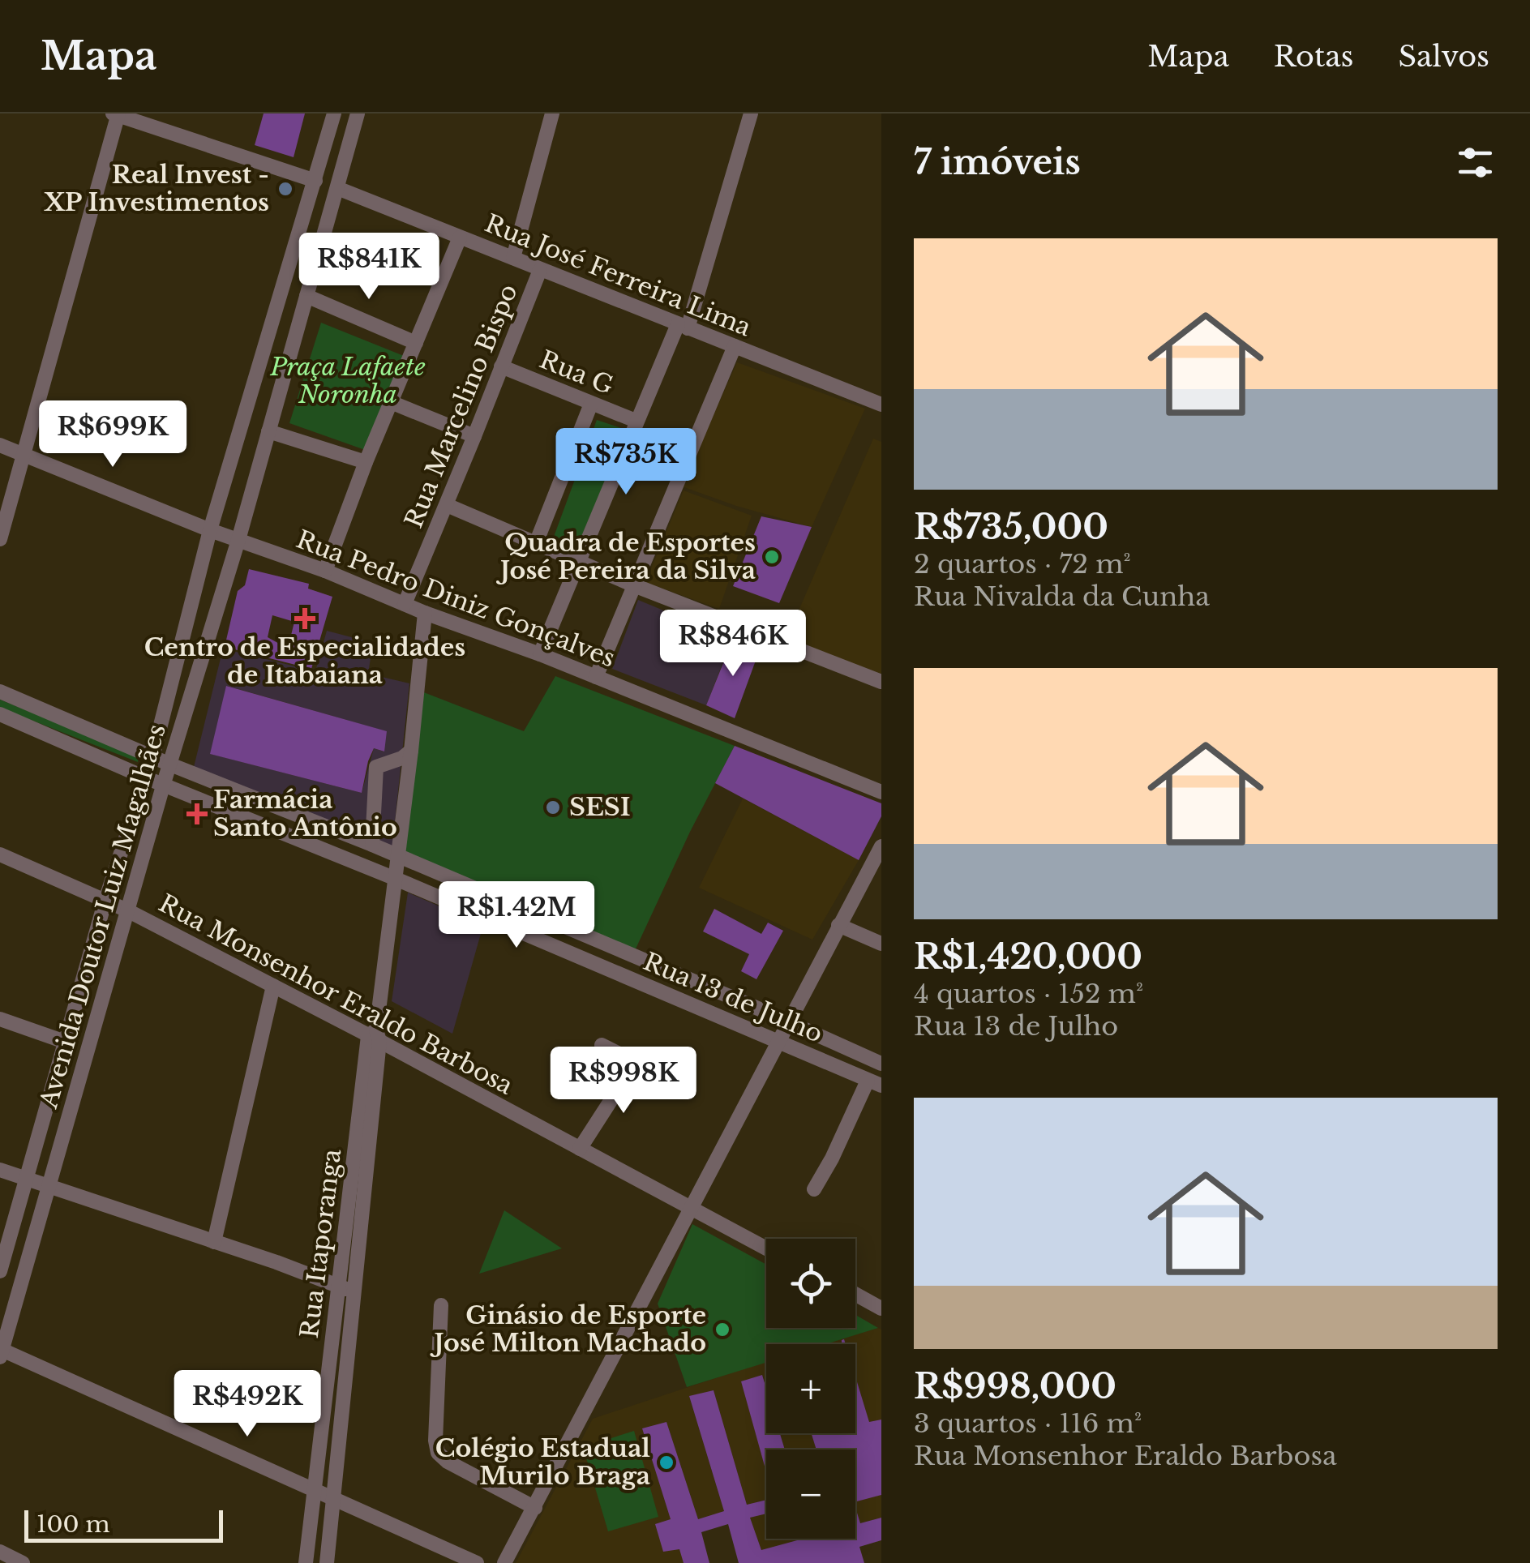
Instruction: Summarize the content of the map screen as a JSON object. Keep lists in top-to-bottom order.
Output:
{
  "streets": {
    "street": [
      "Rua José Ferreira Lima",
      "Rua G",
      "Rua Marcelino Bispo",
      "Rua Pedro Diniz Gonçalves",
      "Avenida Doutor Luiz Magalhães",
      "Rua Monsenhor Eraldo Barbosa",
      "Rua 13 de Julho",
      "Rua Itaporanga"
    ]
  },
  "crossings": [
    ["Rua José Ferreira Lima", "Rua Marcelino Bispo"],
    ["Rua José Ferreira Lima", "Avenida Doutor Luiz Magalhães"],
    ["Rua G", "Rua Marcelino Bispo"],
    ["Rua Marcelino Bispo", "Rua Pedro Diniz Gonçalves"],
    ["Rua Pedro Diniz Gonçalves", "Avenida Doutor Luiz Magalhães"],
    ["Rua Pedro Diniz Gonçalves", "Rua Itaporanga"],
    ["Avenida Doutor Luiz Magalhães", "Rua Monsenhor Eraldo Barbosa"],
    ["Avenida Doutor Luiz Magalhães", "Rua 13 de Julho"],
    ["Rua Monsenhor Eraldo Barbosa", "Rua Itaporanga"],
    ["Rua 13 de Julho", "Rua Itaporanga"]
  ],
  "parks": ["Praça Lafaete Noronha"],
  "places": {
    "other": [
      "Real Invest - XP Investimentos",
      "Quadra de Esportes José Pereira da Silva",
      "SESI",
      "Ginásio de Esporte José Milton Machado",
      "Colégio Estadual Murilo Braga"
    ],
    "health": ["Centro de Especialidades de Itabaiana", "Farmácia Santo Antônio"]
  },
  "scale_bar": "100 m",
  "page": {
    "header": "Mapa",
    "nav": ["Mapa", "Rotas", "Salvos"],
    "heading": "7 imóveis",
    "list": [
      {
        "name": "R$735,000",
        "note": "2 quartos · 72 m² · Rua Nivalda da Cunha"
      },
      {
        "name": "R$1,420,000",
        "note": "4 quartos · 152 m² · Rua 13 de Julho"
      },
      {
        "name": "R$998,000",
        "note": "3 quartos · 116 m² · Rua Monsenhor Eraldo Barbosa"
      }
    ],
    "price": [
      "R$841K",
      "R$699K",
      "R$735K",
      "R$846K",
      "R$1.42M",
      "R$998K",
      "R$492K"
    ],
    "map_buttons": ["+", "−"],
    "scale": "100 m"
  }
}
